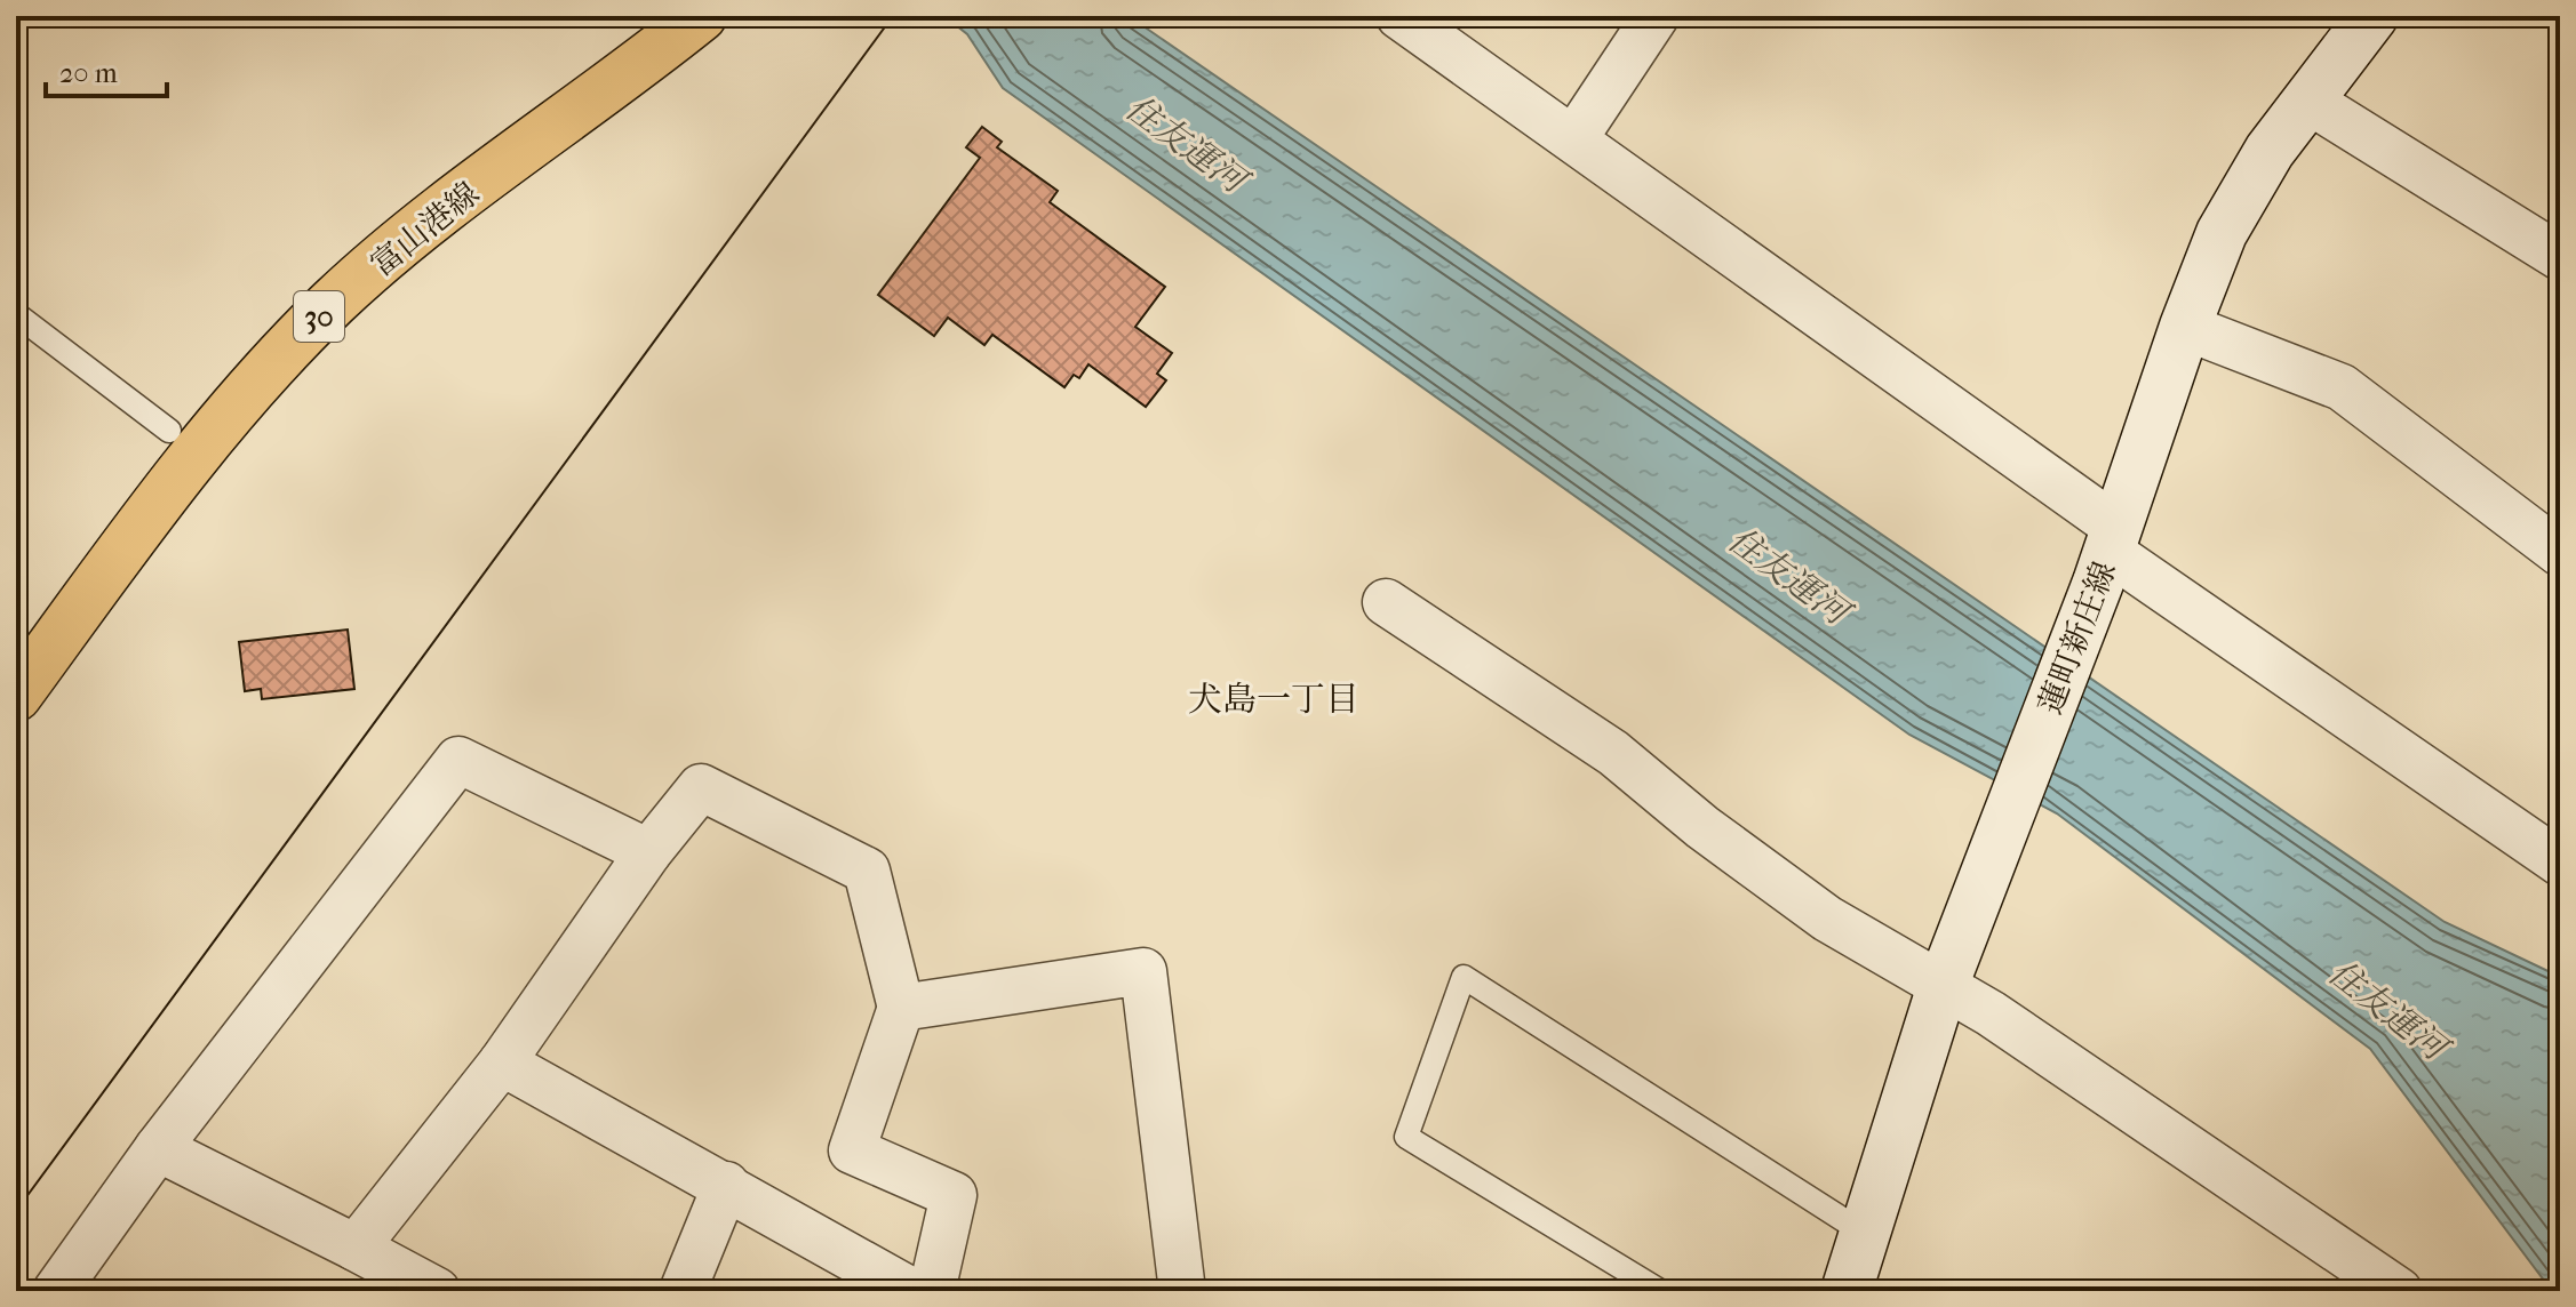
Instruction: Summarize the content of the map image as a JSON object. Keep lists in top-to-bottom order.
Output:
{
  "streets": {
    "main road": ["富山港線", "30", "蓮町新庄線"]
  },
  "districts": ["犬島一丁目"],
  "water": ["住友運河"],
  "scale_bar": "20 m"
}
